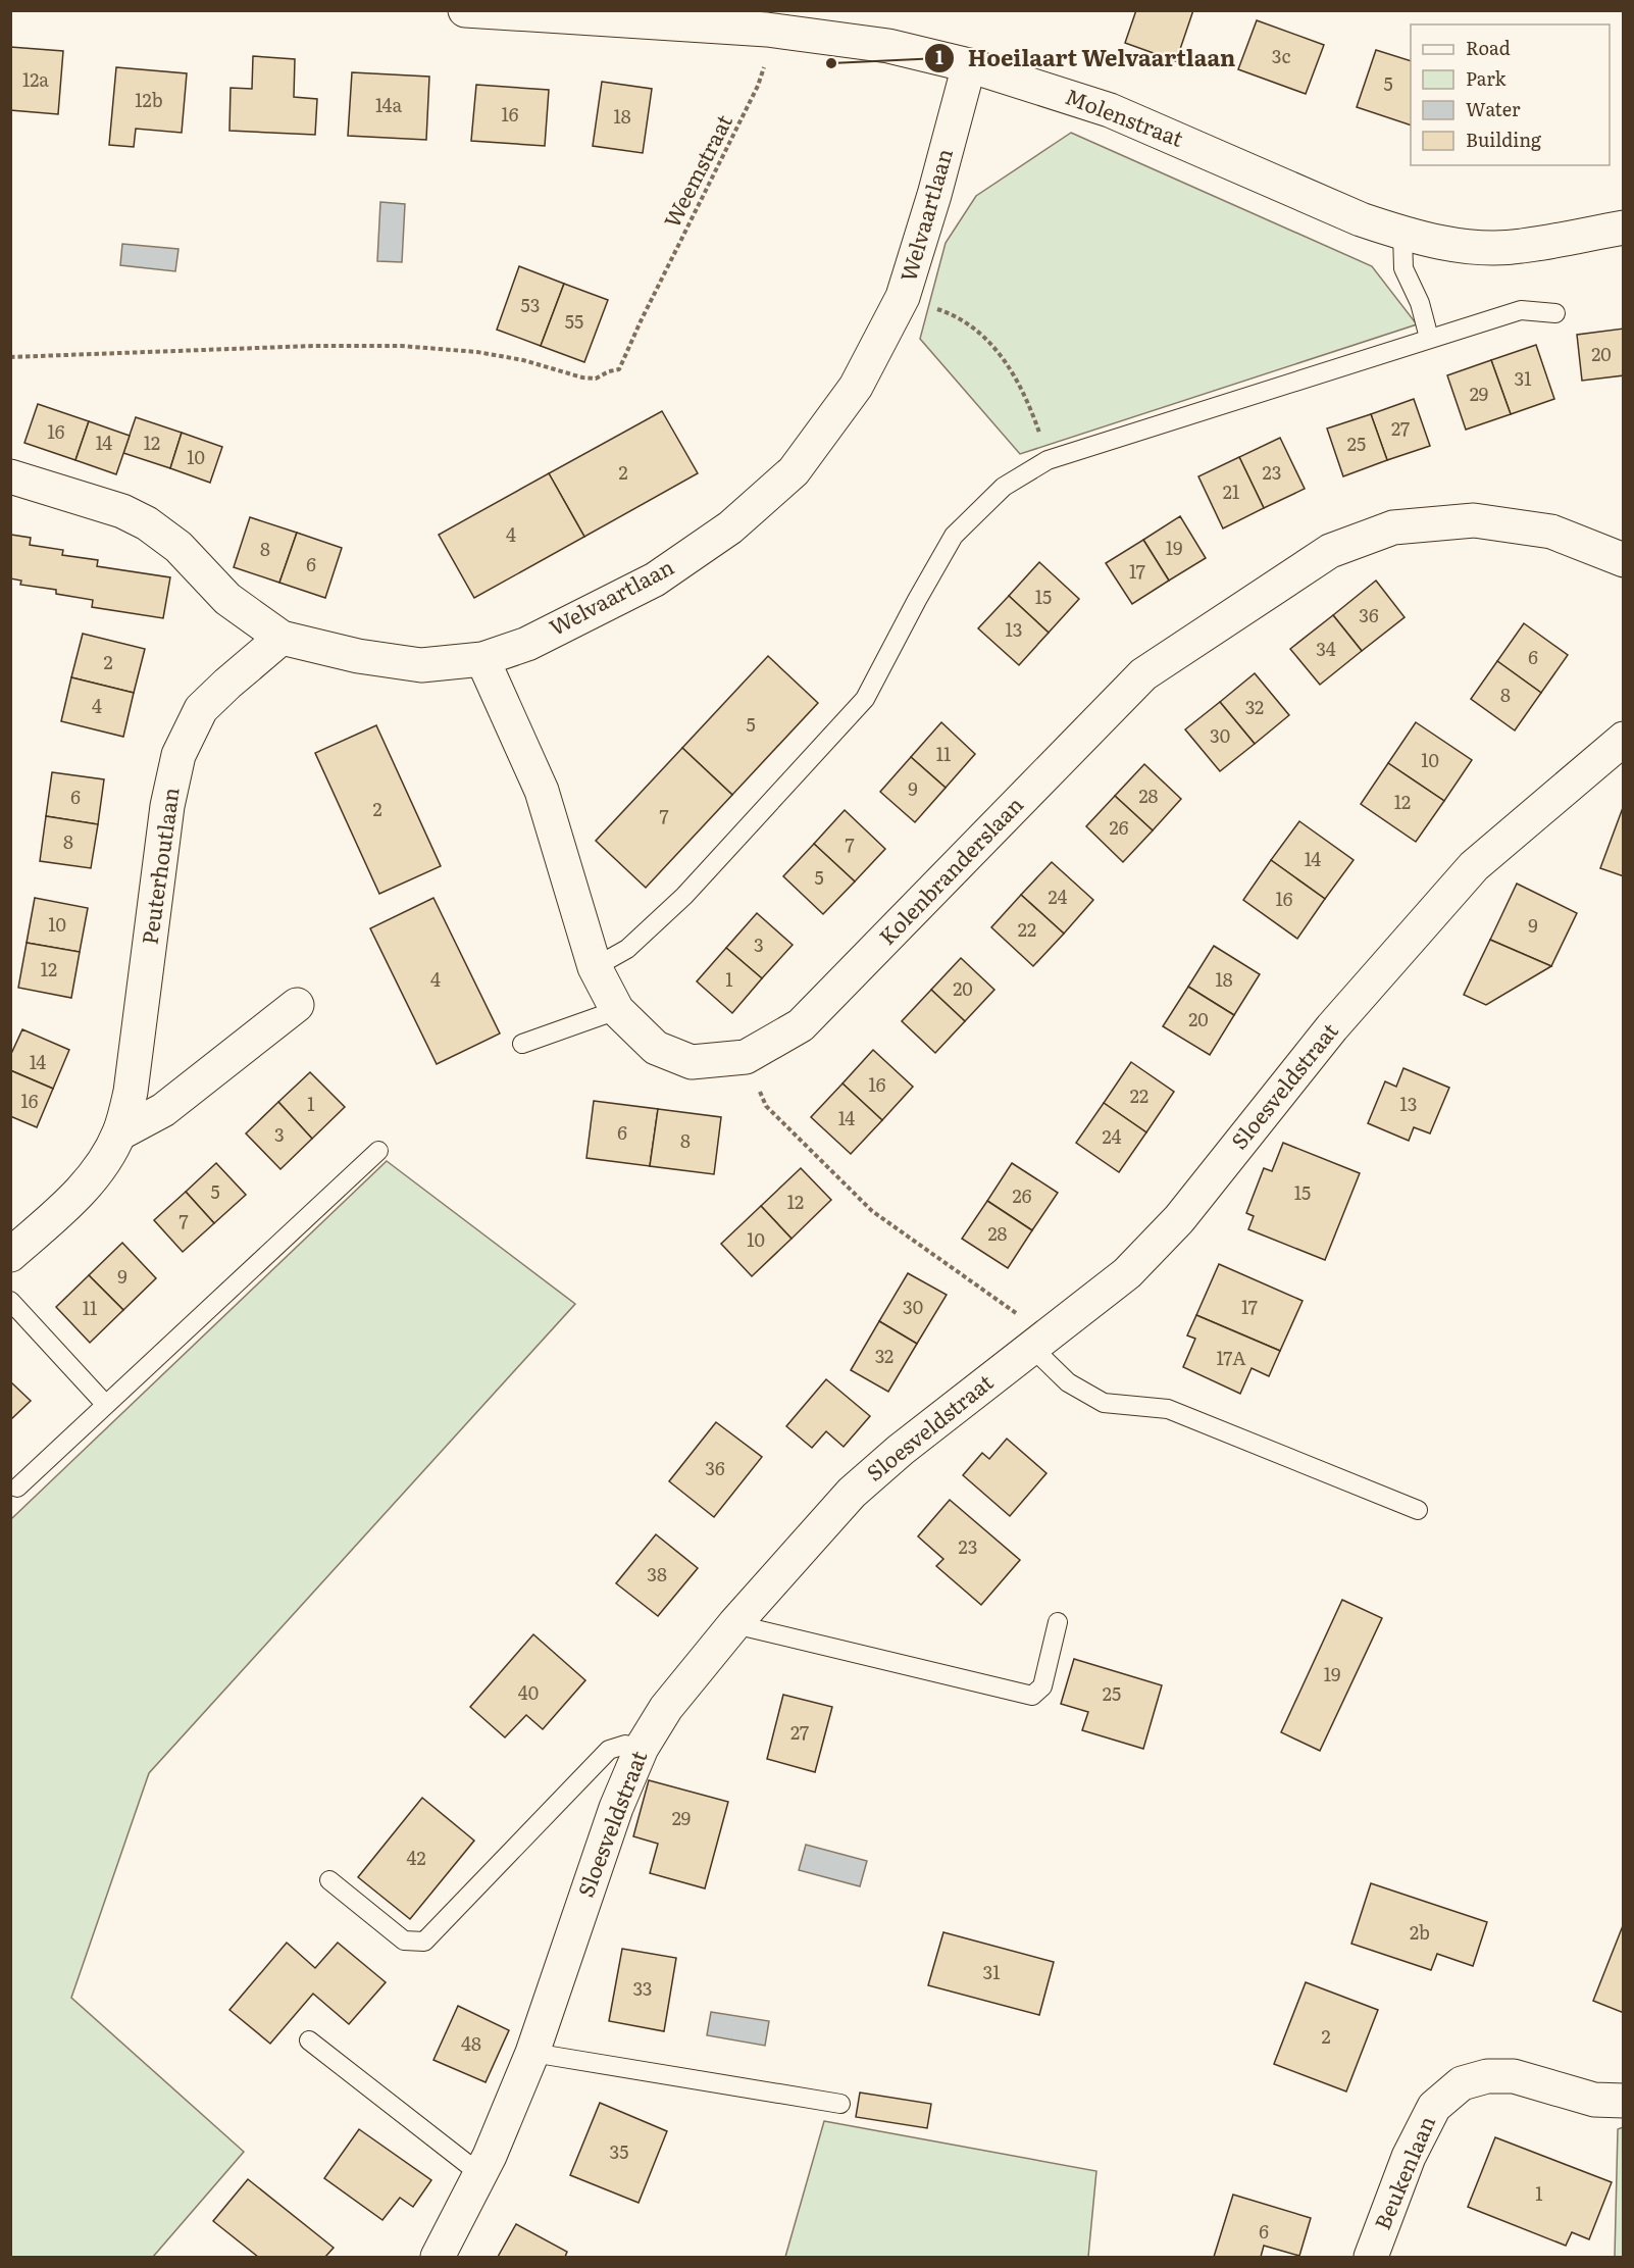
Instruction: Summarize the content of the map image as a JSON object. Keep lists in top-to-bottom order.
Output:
{
  "streets": {
    "street": [
      "Molenstraat",
      "Welvaartlaan",
      "Peuterhoutlaan",
      "Kolenbranderslaan",
      "Sloesveldstraat",
      "Beukenlaan"
    ],
    "path": ["Weemstraat"]
  },
  "crossings": [
    ["Molenstraat", "Weemstraat"],
    ["Molenstraat", "Welvaartlaan"],
    ["Welvaartlaan", "Peuterhoutlaan"],
    ["Welvaartlaan", "Kolenbranderslaan"]
  ],
  "places": ["Hoeilaart Welvaartlaan"],
  "house_numbers": [
    "3c",
    "12a",
    "5",
    "12b",
    "14a",
    "16",
    "18",
    "53",
    "55",
    "20",
    "31",
    "29",
    "27",
    "16",
    "14",
    "12",
    "25",
    "10",
    "2",
    "23",
    "21",
    "4",
    "19",
    "8",
    "6",
    "17",
    "15",
    "36",
    "13",
    "34",
    "6",
    "2",
    "8",
    "4",
    "32",
    "5",
    "30",
    "11",
    "10",
    "9",
    "28",
    "6",
    "12",
    "2",
    "7",
    "26",
    "8",
    "7",
    "14",
    "5",
    "24",
    "16",
    "10",
    "9",
    "22",
    "3",
    "12",
    "4",
    "1",
    "18",
    "20",
    "20",
    "14",
    "16",
    "22",
    "16",
    "1",
    "13",
    "14",
    "6",
    "3",
    "24",
    "8",
    "5",
    "15",
    "26",
    "12",
    "7",
    "28",
    "10",
    "9",
    "30",
    "17",
    "11",
    "32",
    "17A",
    "36",
    "23",
    "38",
    "19",
    "40",
    "25",
    "27",
    "29",
    "42",
    "2b",
    "31",
    "33",
    "2",
    "48",
    "35",
    "1",
    "6"
  ],
  "legend": [
    "Road",
    "Park",
    "Water",
    "Building"
  ]
}
